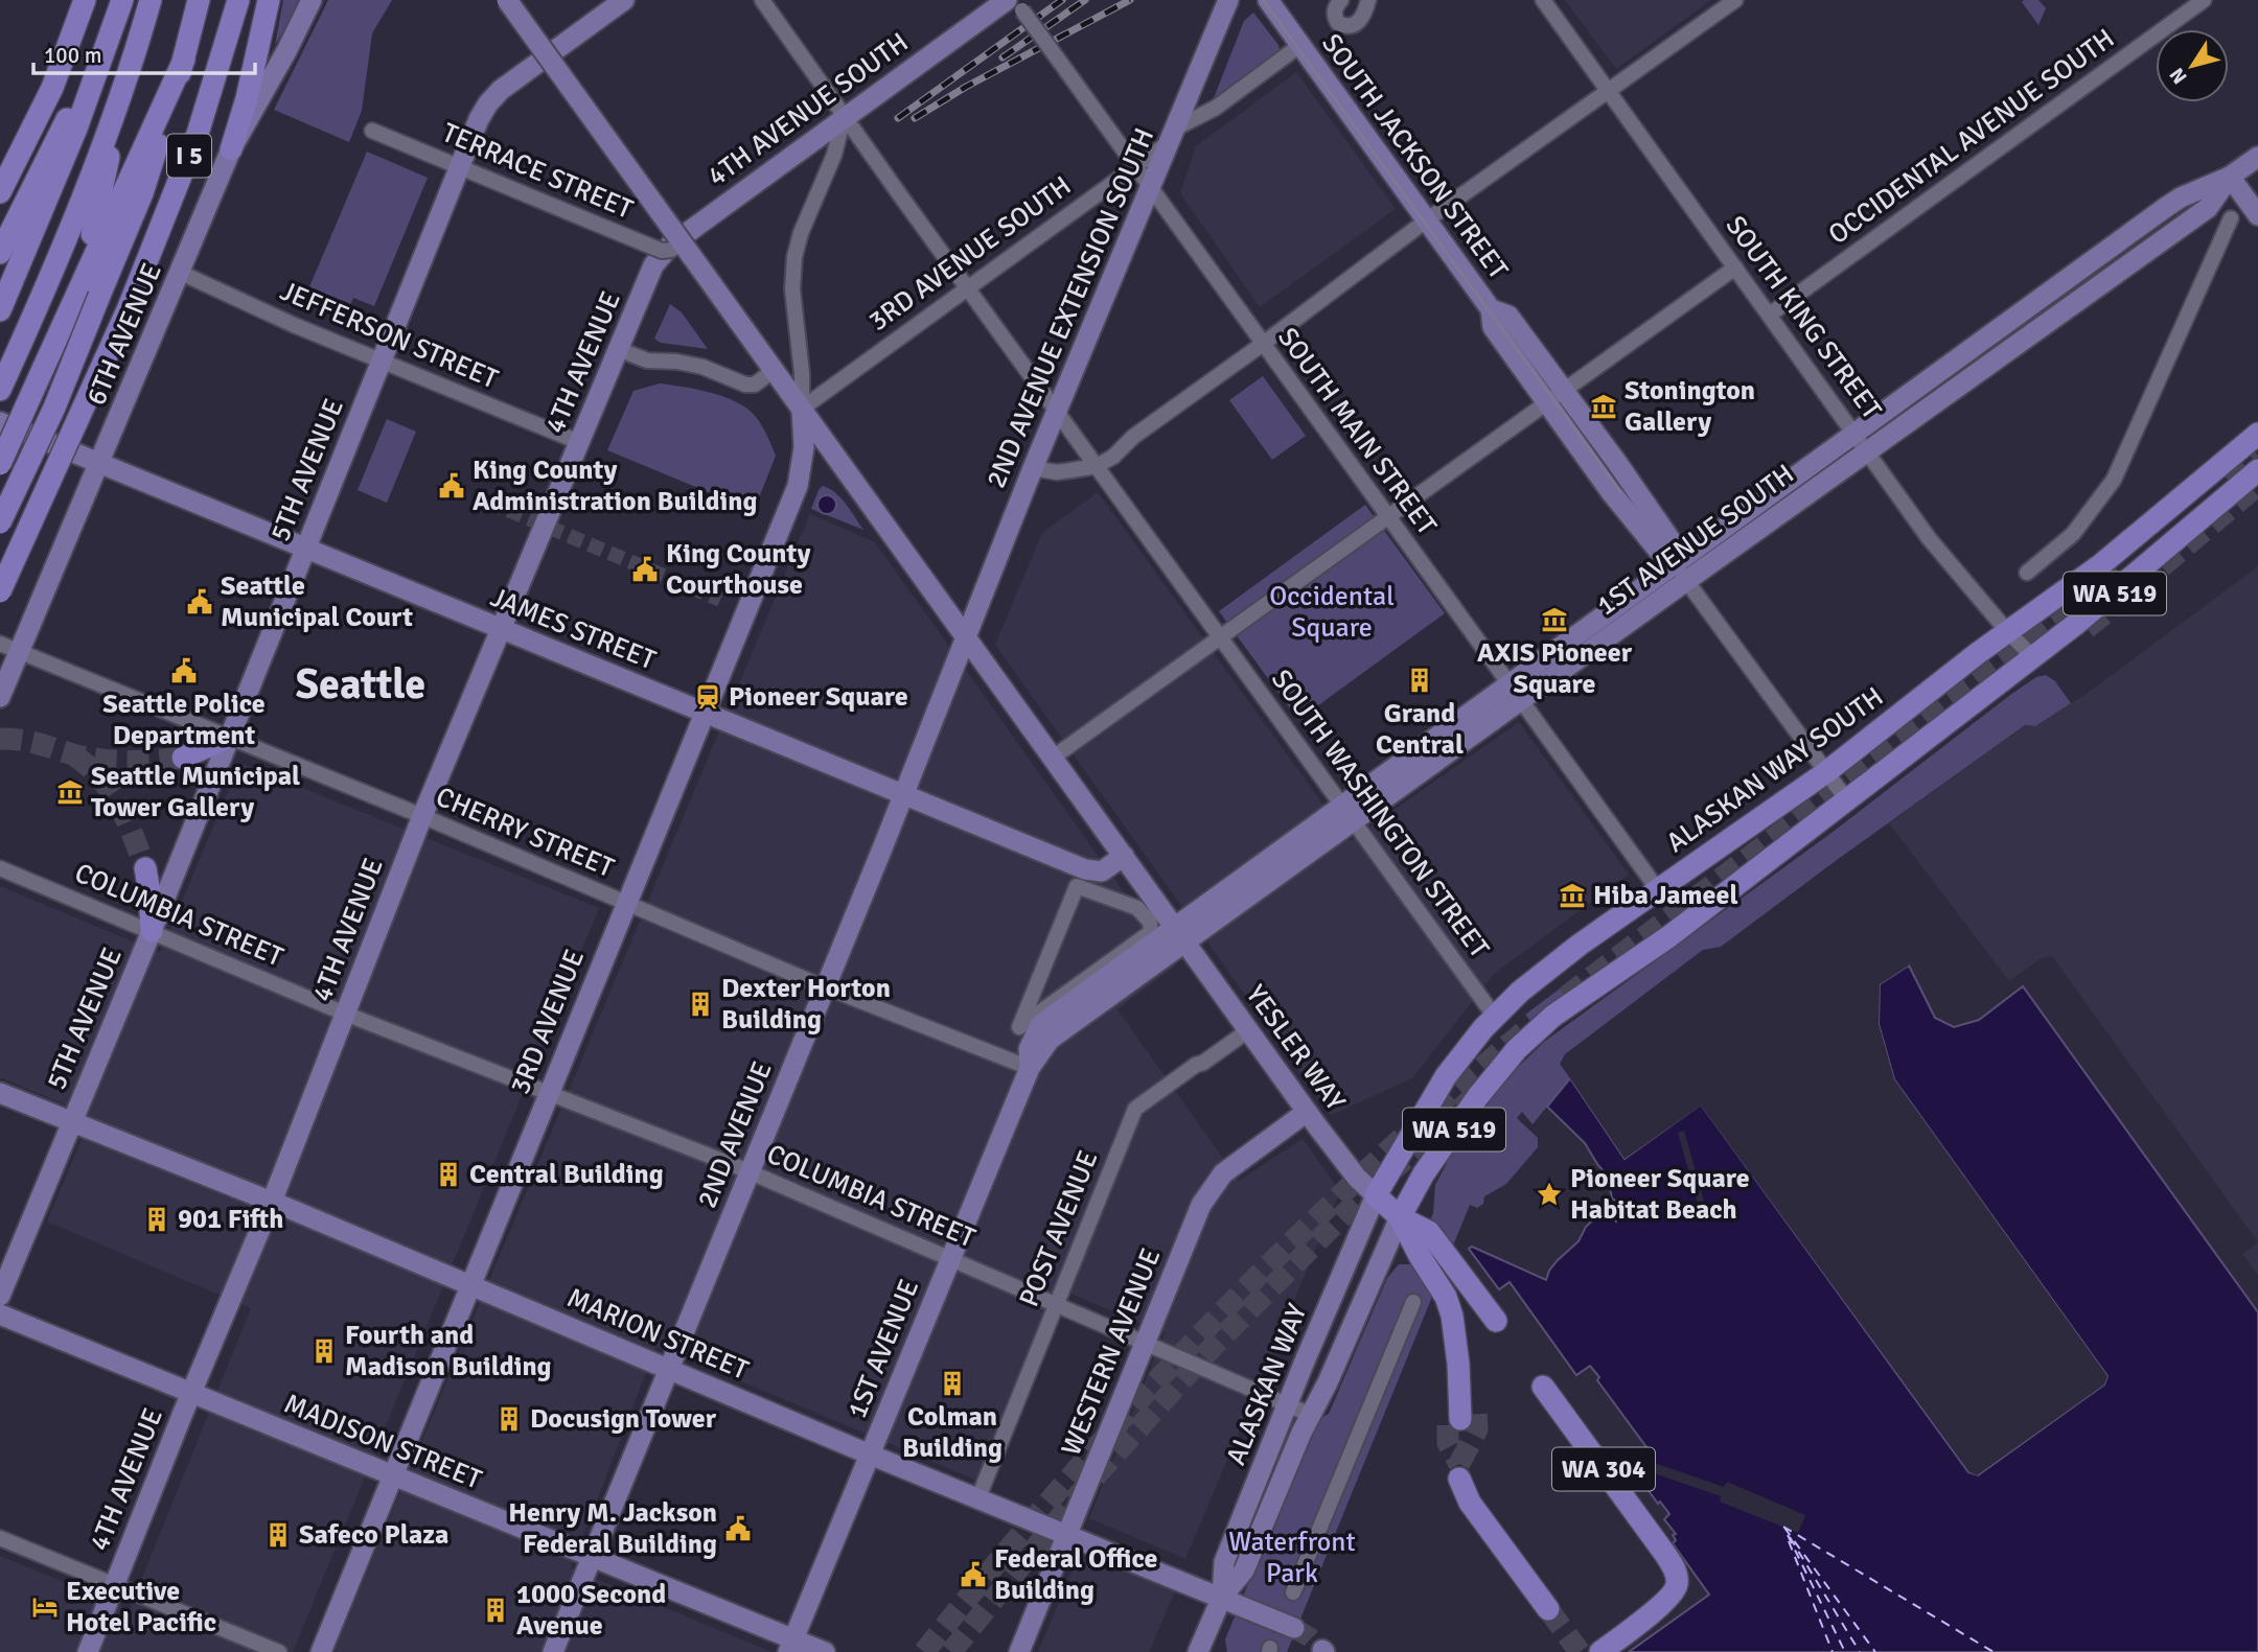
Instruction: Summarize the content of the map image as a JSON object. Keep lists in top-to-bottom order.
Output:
{
  "streets": {
    "highway": [
      "I 5",
      "WA 519",
      "ALASKAN WAY SOUTH",
      "WA 304"
    ],
    "main road": [
      "4TH AVENUE SOUTH",
      "SOUTH JACKSON STREET",
      "2ND AVENUE EXTENSION SOUTH",
      "6TH AVENUE",
      "4TH AVENUE",
      "5TH AVENUE",
      "1ST AVENUE SOUTH",
      "JAMES STREET",
      "3RD AVENUE",
      "YESLER WAY",
      "2ND AVENUE",
      "MARION STREET",
      "1ST AVENUE",
      "WESTERN AVENUE",
      "ALASKAN WAY",
      "MADISON STREET"
    ],
    "street": [
      "OCCIDENTAL AVENUE SOUTH",
      "TERRACE STREET",
      "3RD AVENUE SOUTH",
      "SOUTH KING STREET",
      "JEFFERSON STREET",
      "SOUTH MAIN STREET",
      "SOUTH WASHINGTON STREET",
      "CHERRY STREET",
      "COLUMBIA STREET",
      "POST AVENUE"
    ]
  },
  "crossings": [
    ["4TH AVENUE SOUTH", "TERRACE STREET"],
    ["4TH AVENUE SOUTH", "4TH AVENUE"],
    ["4TH AVENUE SOUTH", "SOUTH MAIN STREET"],
    ["4TH AVENUE SOUTH", "SOUTH WASHINGTON STREET"],
    ["4TH AVENUE SOUTH", "YESLER WAY"],
    ["OCCIDENTAL AVENUE SOUTH", "SOUTH KING STREET"],
    ["SOUTH JACKSON STREET", "3RD AVENUE SOUTH"],
    ["SOUTH JACKSON STREET", "1ST AVENUE SOUTH"],
    ["SOUTH JACKSON STREET", "WA 519"],
    ["SOUTH JACKSON STREET", "ALASKAN WAY SOUTH"],
    ["TERRACE STREET", "4TH AVENUE"],
    ["TERRACE STREET", "5TH AVENUE"],
    ["TERRACE STREET", "YESLER WAY"],
    ["3RD AVENUE SOUTH", "2ND AVENUE EXTENSION SOUTH"],
    ["3RD AVENUE SOUTH", "SOUTH MAIN STREET"],
    ["3RD AVENUE SOUTH", "SOUTH WASHINGTON STREET"],
    ["3RD AVENUE SOUTH", "3RD AVENUE"],
    ["3RD AVENUE SOUTH", "YESLER WAY"],
    ["2ND AVENUE EXTENSION SOUTH", "SOUTH MAIN STREET"],
    ["2ND AVENUE EXTENSION SOUTH", "SOUTH WASHINGTON STREET"],
    ["2ND AVENUE EXTENSION SOUTH", "YESLER WAY"],
    ["2ND AVENUE EXTENSION SOUTH", "2ND AVENUE"],
    ["SOUTH KING STREET", "1ST AVENUE SOUTH"],
    ["SOUTH KING STREET", "WA 519"],
    ["SOUTH KING STREET", "ALASKAN WAY SOUTH"],
    ["6TH AVENUE", "JEFFERSON STREET"],
    ["6TH AVENUE", "JAMES STREET"],
    ["6TH AVENUE", "CHERRY STREET"],
    ["JEFFERSON STREET", "4TH AVENUE"],
    ["JEFFERSON STREET", "5TH AVENUE"],
    ["4TH AVENUE", "JAMES STREET"],
    ["4TH AVENUE", "CHERRY STREET"],
    ["4TH AVENUE", "COLUMBIA STREET"],
    ["4TH AVENUE", "YESLER WAY"],
    ["4TH AVENUE", "MARION STREET"],
    ["4TH AVENUE", "MADISON STREET"],
    ["SOUTH MAIN STREET", "1ST AVENUE SOUTH"],
    ["SOUTH MAIN STREET", "ALASKAN WAY SOUTH"],
    ["5TH AVENUE", "JAMES STREET"],
    ["5TH AVENUE", "CHERRY STREET"],
    ["5TH AVENUE", "COLUMBIA STREET"],
    ["5TH AVENUE", "MARION STREET"],
    ["1ST AVENUE SOUTH", "SOUTH WASHINGTON STREET"],
    ["1ST AVENUE SOUTH", "YESLER WAY"],
    ["1ST AVENUE SOUTH", "1ST AVENUE"],
    ["WA 519", "ALASKAN WAY"],
    ["JAMES STREET", "3RD AVENUE"],
    ["JAMES STREET", "YESLER WAY"],
    ["JAMES STREET", "2ND AVENUE"],
    ["ALASKAN WAY SOUTH", "SOUTH WASHINGTON STREET"],
    ["ALASKAN WAY SOUTH", "YESLER WAY"],
    ["ALASKAN WAY SOUTH", "ALASKAN WAY"],
    ["CHERRY STREET", "3RD AVENUE"],
    ["CHERRY STREET", "2ND AVENUE"],
    ["CHERRY STREET", "1ST AVENUE"],
    ["COLUMBIA STREET", "3RD AVENUE"],
    ["COLUMBIA STREET", "2ND AVENUE"],
    ["COLUMBIA STREET", "POST AVENUE"],
    ["COLUMBIA STREET", "1ST AVENUE"],
    ["COLUMBIA STREET", "WESTERN AVENUE"],
    ["COLUMBIA STREET", "ALASKAN WAY"],
    ["3RD AVENUE", "YESLER WAY"],
    ["3RD AVENUE", "MARION STREET"],
    ["3RD AVENUE", "MADISON STREET"],
    ["YESLER WAY", "2ND AVENUE"],
    ["YESLER WAY", "POST AVENUE"],
    ["YESLER WAY", "1ST AVENUE"],
    ["YESLER WAY", "WESTERN AVENUE"],
    ["YESLER WAY", "ALASKAN WAY"],
    ["2ND AVENUE", "MARION STREET"],
    ["2ND AVENUE", "MADISON STREET"],
    ["POST AVENUE", "MARION STREET"],
    ["MARION STREET", "1ST AVENUE"],
    ["MARION STREET", "WESTERN AVENUE"],
    ["MARION STREET", "ALASKAN WAY"],
    ["1ST AVENUE", "MADISON STREET"]
  ],
  "districts": ["Seattle"],
  "parks": ["Occidental Square", "Waterfront Park"],
  "places": {
    "museum": [
      "Stonington Gallery",
      "AXIS Pioneer Square",
      "Seattle Municipal Tower Gallery",
      "Hiba Jameel"
    ],
    "public building": [
      "King County Administration Building",
      "King County Courthouse",
      "Seattle Municipal Court",
      "Seattle Police Department",
      "Henry M. Jackson Federal Building",
      "Federal Office Building"
    ],
    "building": [
      "Grand Central",
      "Dexter Horton Building",
      "Central Building",
      "901 Fifth",
      "Fourth and Madison Building",
      "Colman Building",
      "Docusign Tower",
      "Safeco Plaza",
      "1000 Second Avenue"
    ],
    "station": ["Pioneer Square"],
    "place": ["Pioneer Square Habitat Beach"],
    "hotel": ["Executive Hotel Pacific"]
  },
  "scale_bar": "100 m",
  "north": "bottom left"
}
